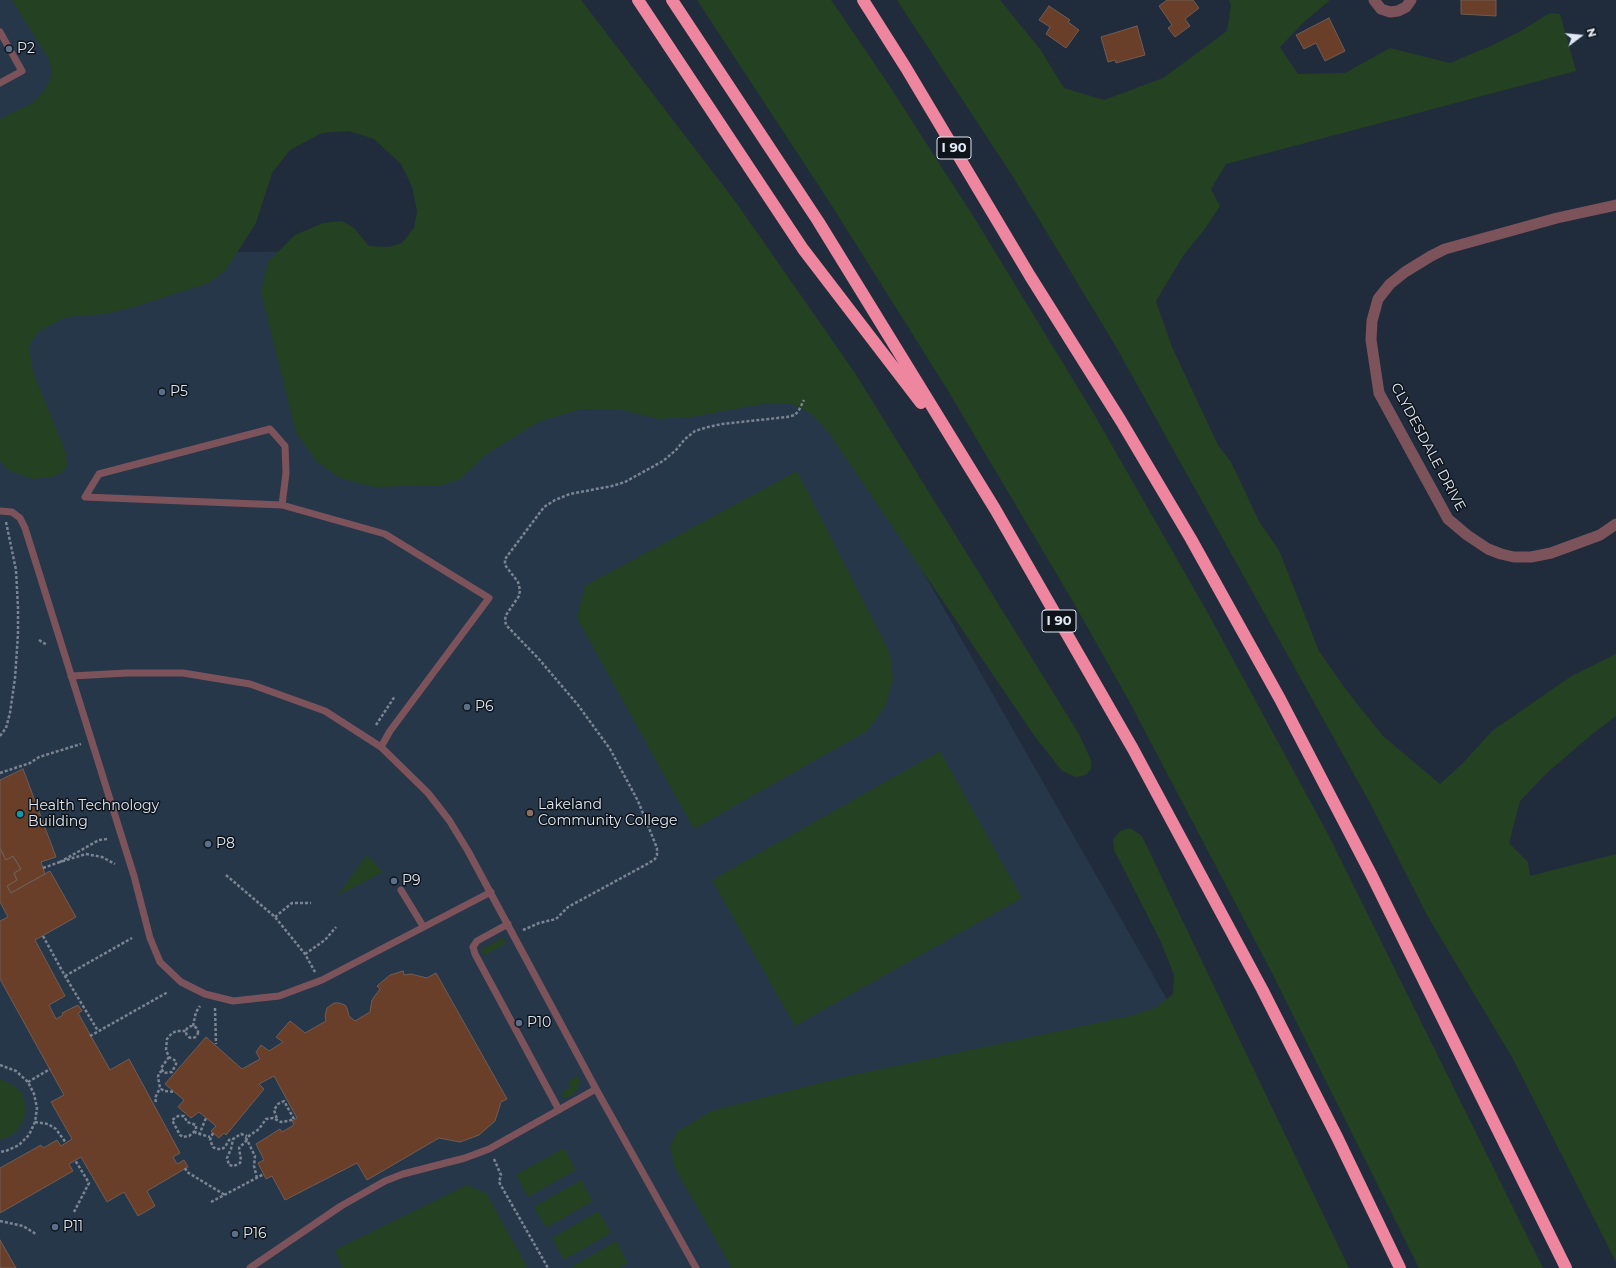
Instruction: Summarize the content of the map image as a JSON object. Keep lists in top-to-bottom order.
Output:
{
  "streets": {
    "highway": ["I 90"],
    "street": ["CLYDESDALE DRIVE"]
  },
  "places": [
    "P2",
    "P5",
    "P6",
    "Lakeland Community College",
    "Health Technology Building",
    "P8",
    "P9",
    "P10",
    "P11",
    "P16"
  ],
  "north": "right"
}
